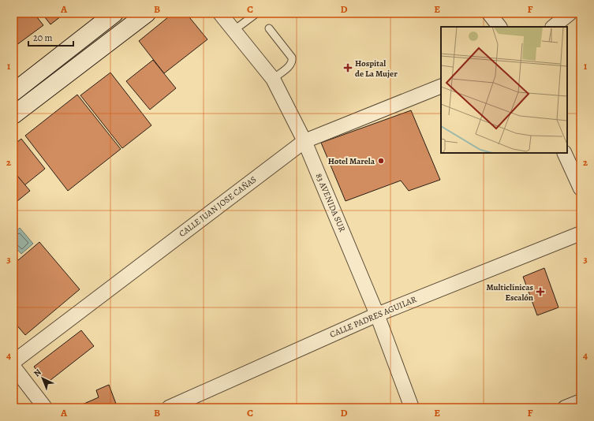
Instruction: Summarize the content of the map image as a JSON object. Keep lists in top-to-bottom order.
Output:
{
  "streets": {
    "street": ["83 AVENIDA SUR", "CALLE JUAN JOSE CAÑAS", "CALLE PADRES AGUILAR"]
  },
  "crossings": [
    ["83 AVENIDA SUR", "CALLE JUAN JOSE CAÑAS"],
    ["83 AVENIDA SUR", "CALLE PADRES AGUILAR"]
  ],
  "places": {
    "health": ["Hospital de La Mujer", "Multiclínicas Escalón"],
    "other": ["Hotel Marela"]
  },
  "scale_bar": "20 m",
  "north": "top left",
  "grid": {
    "columns": [
      "A",
      "B",
      "C",
      "D",
      "E",
      "F"
    ],
    "rows": [
      "1",
      "2",
      "3",
      "4"
    ]
  }
}
